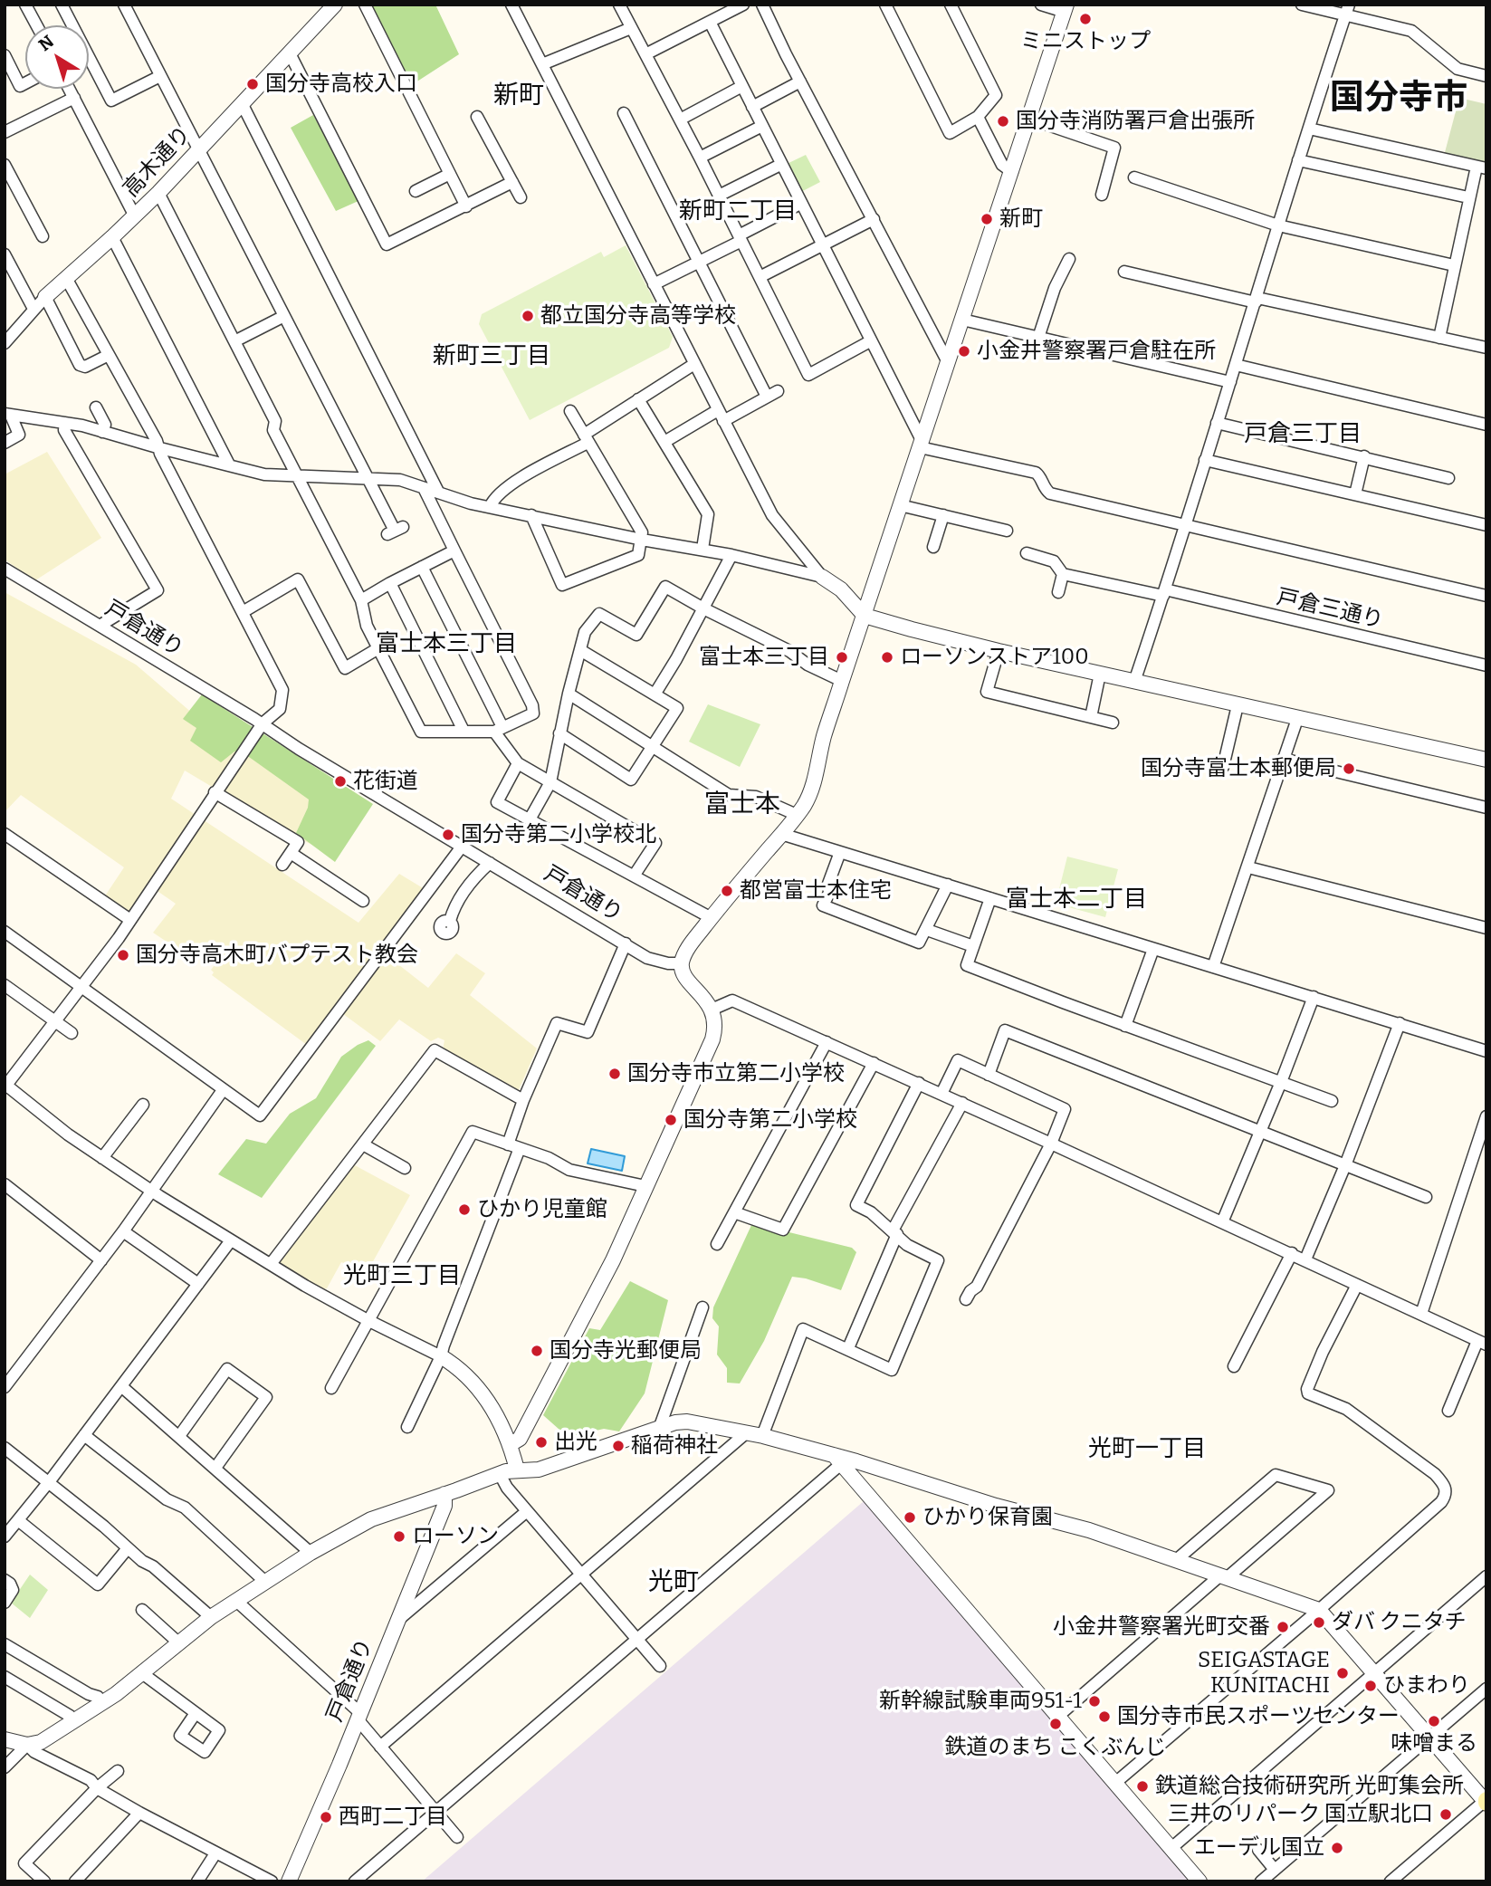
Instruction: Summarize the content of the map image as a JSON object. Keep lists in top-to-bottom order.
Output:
{
  "streets": {
    "street": ["高木通り", "戸倉三通り", "戸倉通り"]
  },
  "districts": [
    "新町",
    "国分寺市",
    "新町二丁目",
    "新町三丁目",
    "戸倉三丁目",
    "富士本三丁目",
    "富士本",
    "富士本二丁目",
    "光町三丁目",
    "光町一丁目",
    "光町"
  ],
  "places": [
    "ミニストップ",
    "国分寺高校入口",
    "国分寺消防署戸倉出張所",
    "新町",
    "都立国分寺高等学校",
    "小金井警察署戸倉駐在所",
    "富士本三丁目",
    "ローソンストア100",
    "国分寺富士本郵便局",
    "花街道",
    "国分寺第二小学校北",
    "都営富士本住宅",
    "国分寺高木町バプテスト教会",
    "国分寺市立第二小学校",
    "国分寺第二小学校",
    "ひかり児童館",
    "国分寺光郵便局",
    "出光",
    "稲荷神社",
    "ひかり保育園",
    "ローソン",
    "ダバ クニタチ",
    "小金井警察署光町交番",
    "SEIGASTAGE KUNITACHI",
    "ひまわり",
    "新幹線試験車両951-1",
    "国分寺市民スポーツセンター",
    "味噌まる",
    "鉄道のまち こくぶんじ",
    "鉄道総合技術研究所 光町集会所",
    "三井のリパーク 国立駅北口",
    "西町二丁目",
    "エーデル国立"
  ],
  "north": "top left"
}
